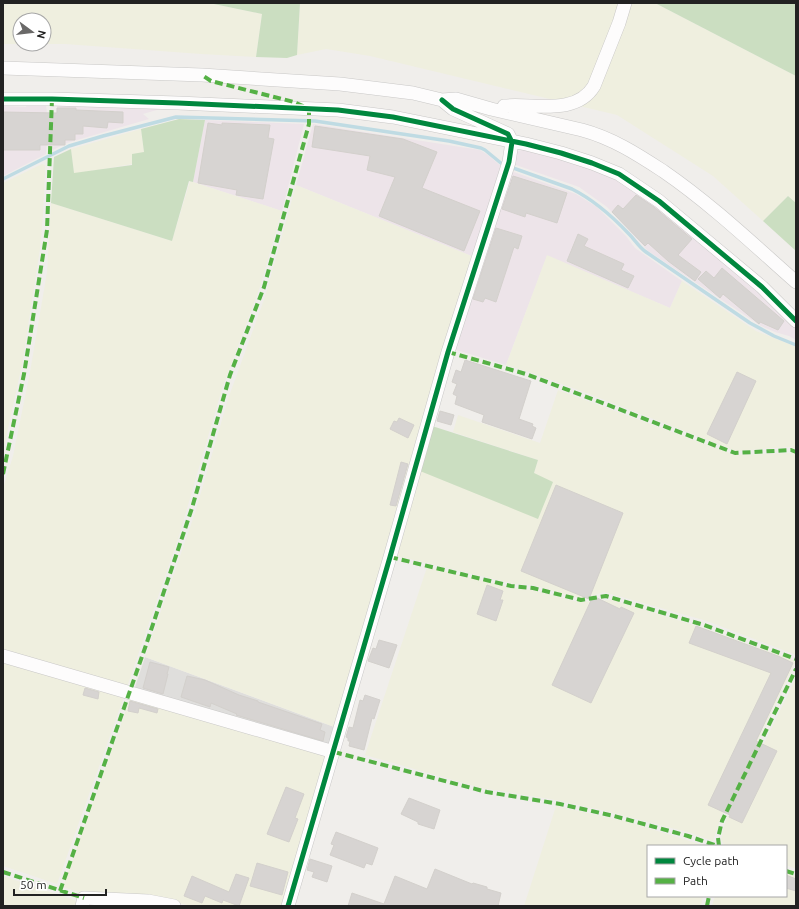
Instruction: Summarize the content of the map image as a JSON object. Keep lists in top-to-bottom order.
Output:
{
  "legend": ["Cycle path", "Path"],
  "scale_bar": "50 m",
  "north": "right"
}
